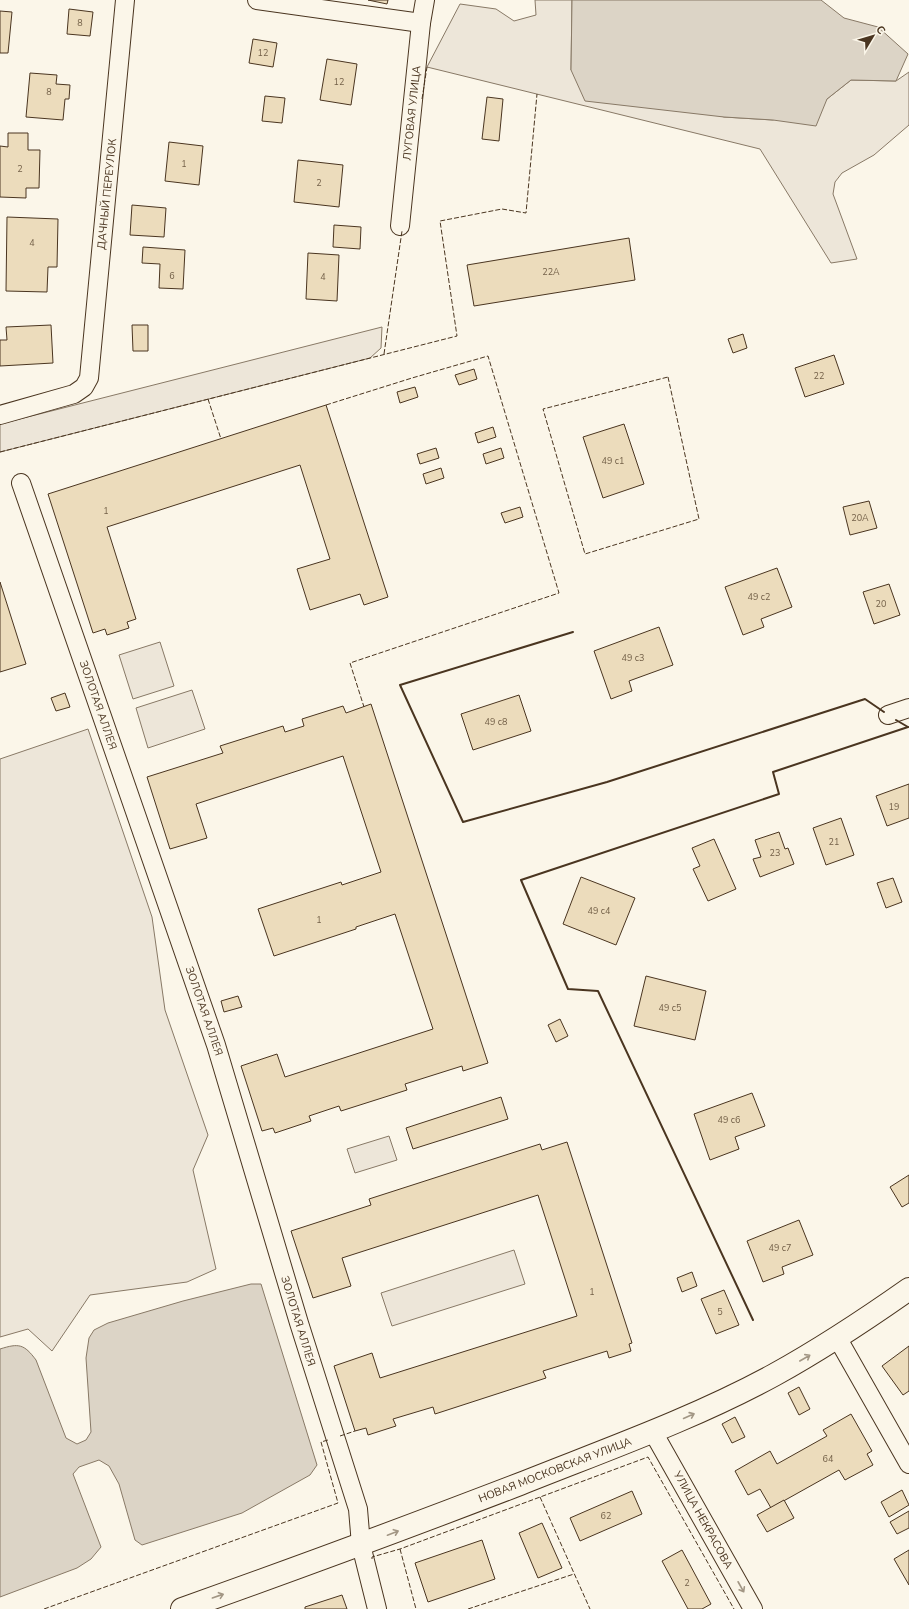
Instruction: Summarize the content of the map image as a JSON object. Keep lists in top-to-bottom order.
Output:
{
  "streets": {
    "street": [
      "ЛУГОВАЯ УЛИЦА",
      "ДАЧНЫЙ ПЕРЕУЛОК",
      "ЗОЛОТАЯ АЛЛЕЯ",
      "НОВАЯ МОСКОВСКАЯ УЛИЦА",
      "УЛИЦА НЕКРАСОВА"
    ]
  },
  "crossings": [
    ["ЗОЛОТАЯ АЛЛЕЯ", "НОВАЯ МОСКОВСКАЯ УЛИЦА"],
    ["НОВАЯ МОСКОВСКАЯ УЛИЦА", "УЛИЦА НЕКРАСОВА"]
  ],
  "one_way": ["НОВАЯ МОСКОВСКАЯ УЛИЦА", "УЛИЦА НЕКРАСОВА"],
  "house_numbers": [
    "8",
    "12",
    "12",
    "8",
    "1",
    "2",
    "2",
    "4",
    "22А",
    "6",
    "4",
    "22",
    "49 с1",
    "1",
    "20А",
    "49 с2",
    "20",
    "49 с3",
    "49 с8",
    "19",
    "21",
    "23",
    "49 с4",
    "1",
    "49 с5",
    "49 с6",
    "49 с7",
    "1",
    "5",
    "64",
    "62",
    "2"
  ],
  "north": "top right"
}
